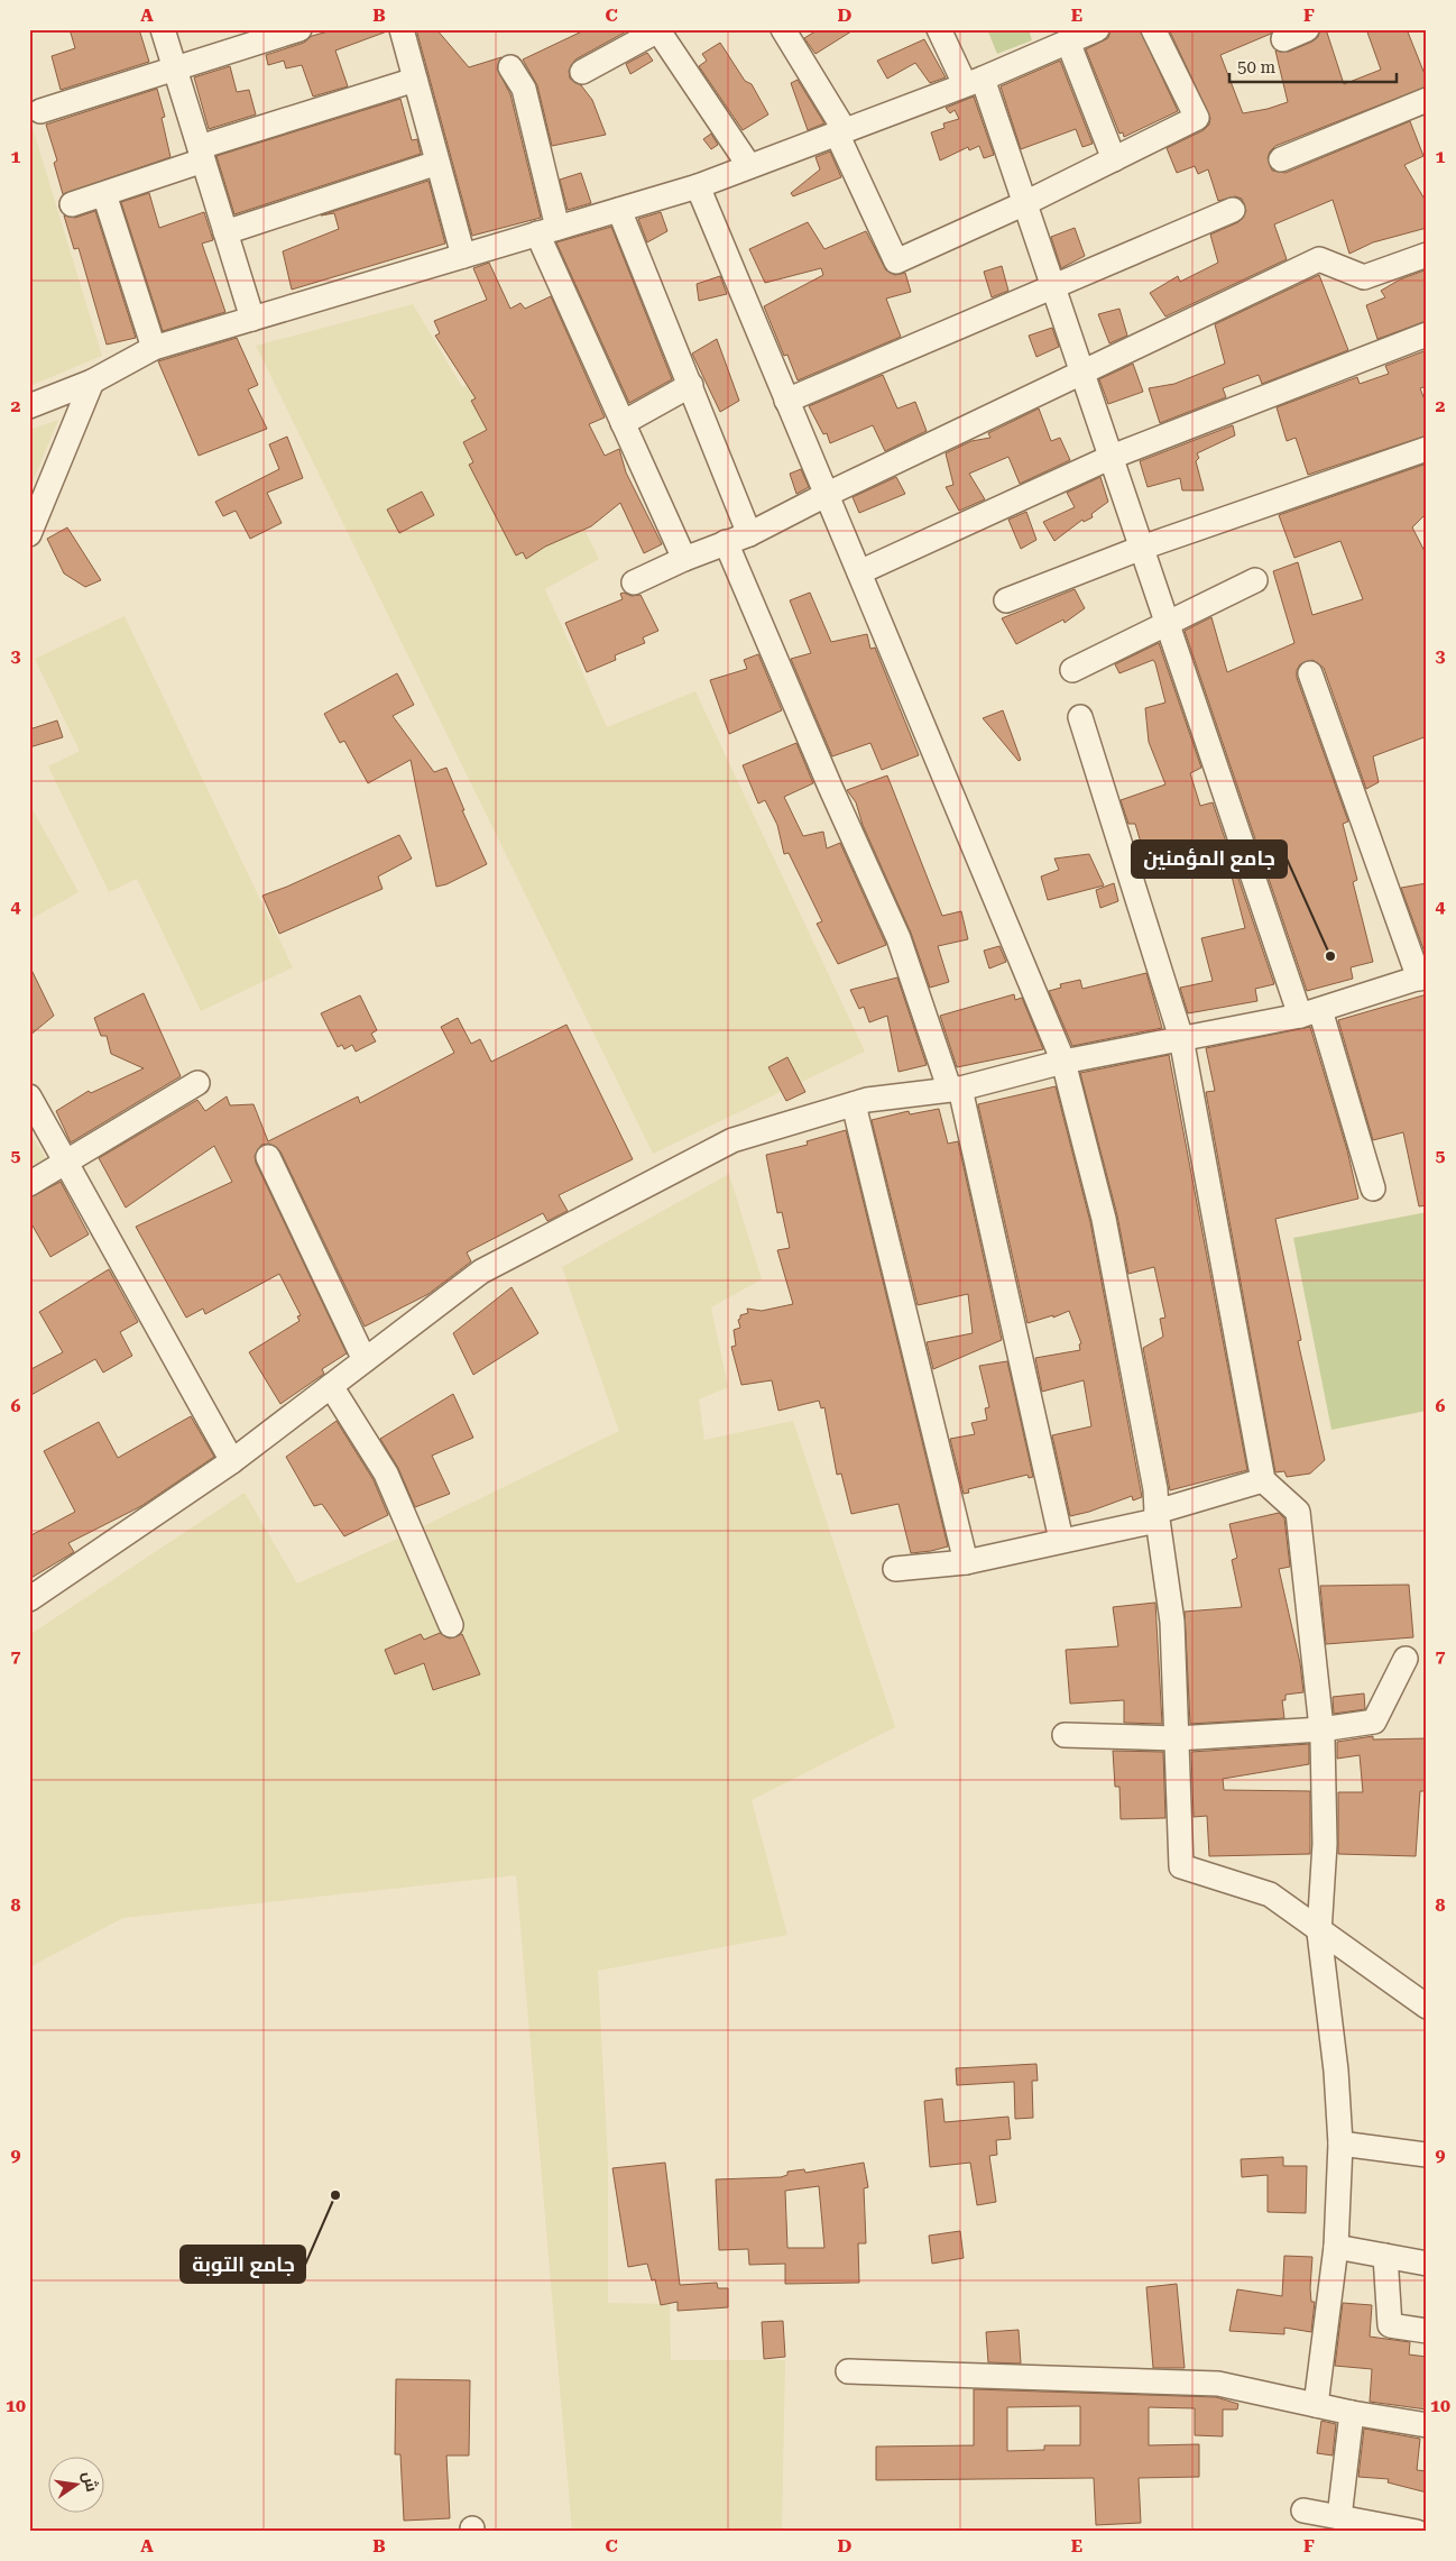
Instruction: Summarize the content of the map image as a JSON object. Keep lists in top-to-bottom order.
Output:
{
  "places": ["جامع المؤمنين", "جامع التوبة"],
  "scale_bar": "50 m",
  "north": "right",
  "grid": {
    "columns": [
      "A",
      "B",
      "C",
      "D",
      "E",
      "F"
    ],
    "rows": [
      "1",
      "2",
      "3",
      "4",
      "5",
      "6",
      "7",
      "8",
      "9",
      "10"
    ]
  }
}
